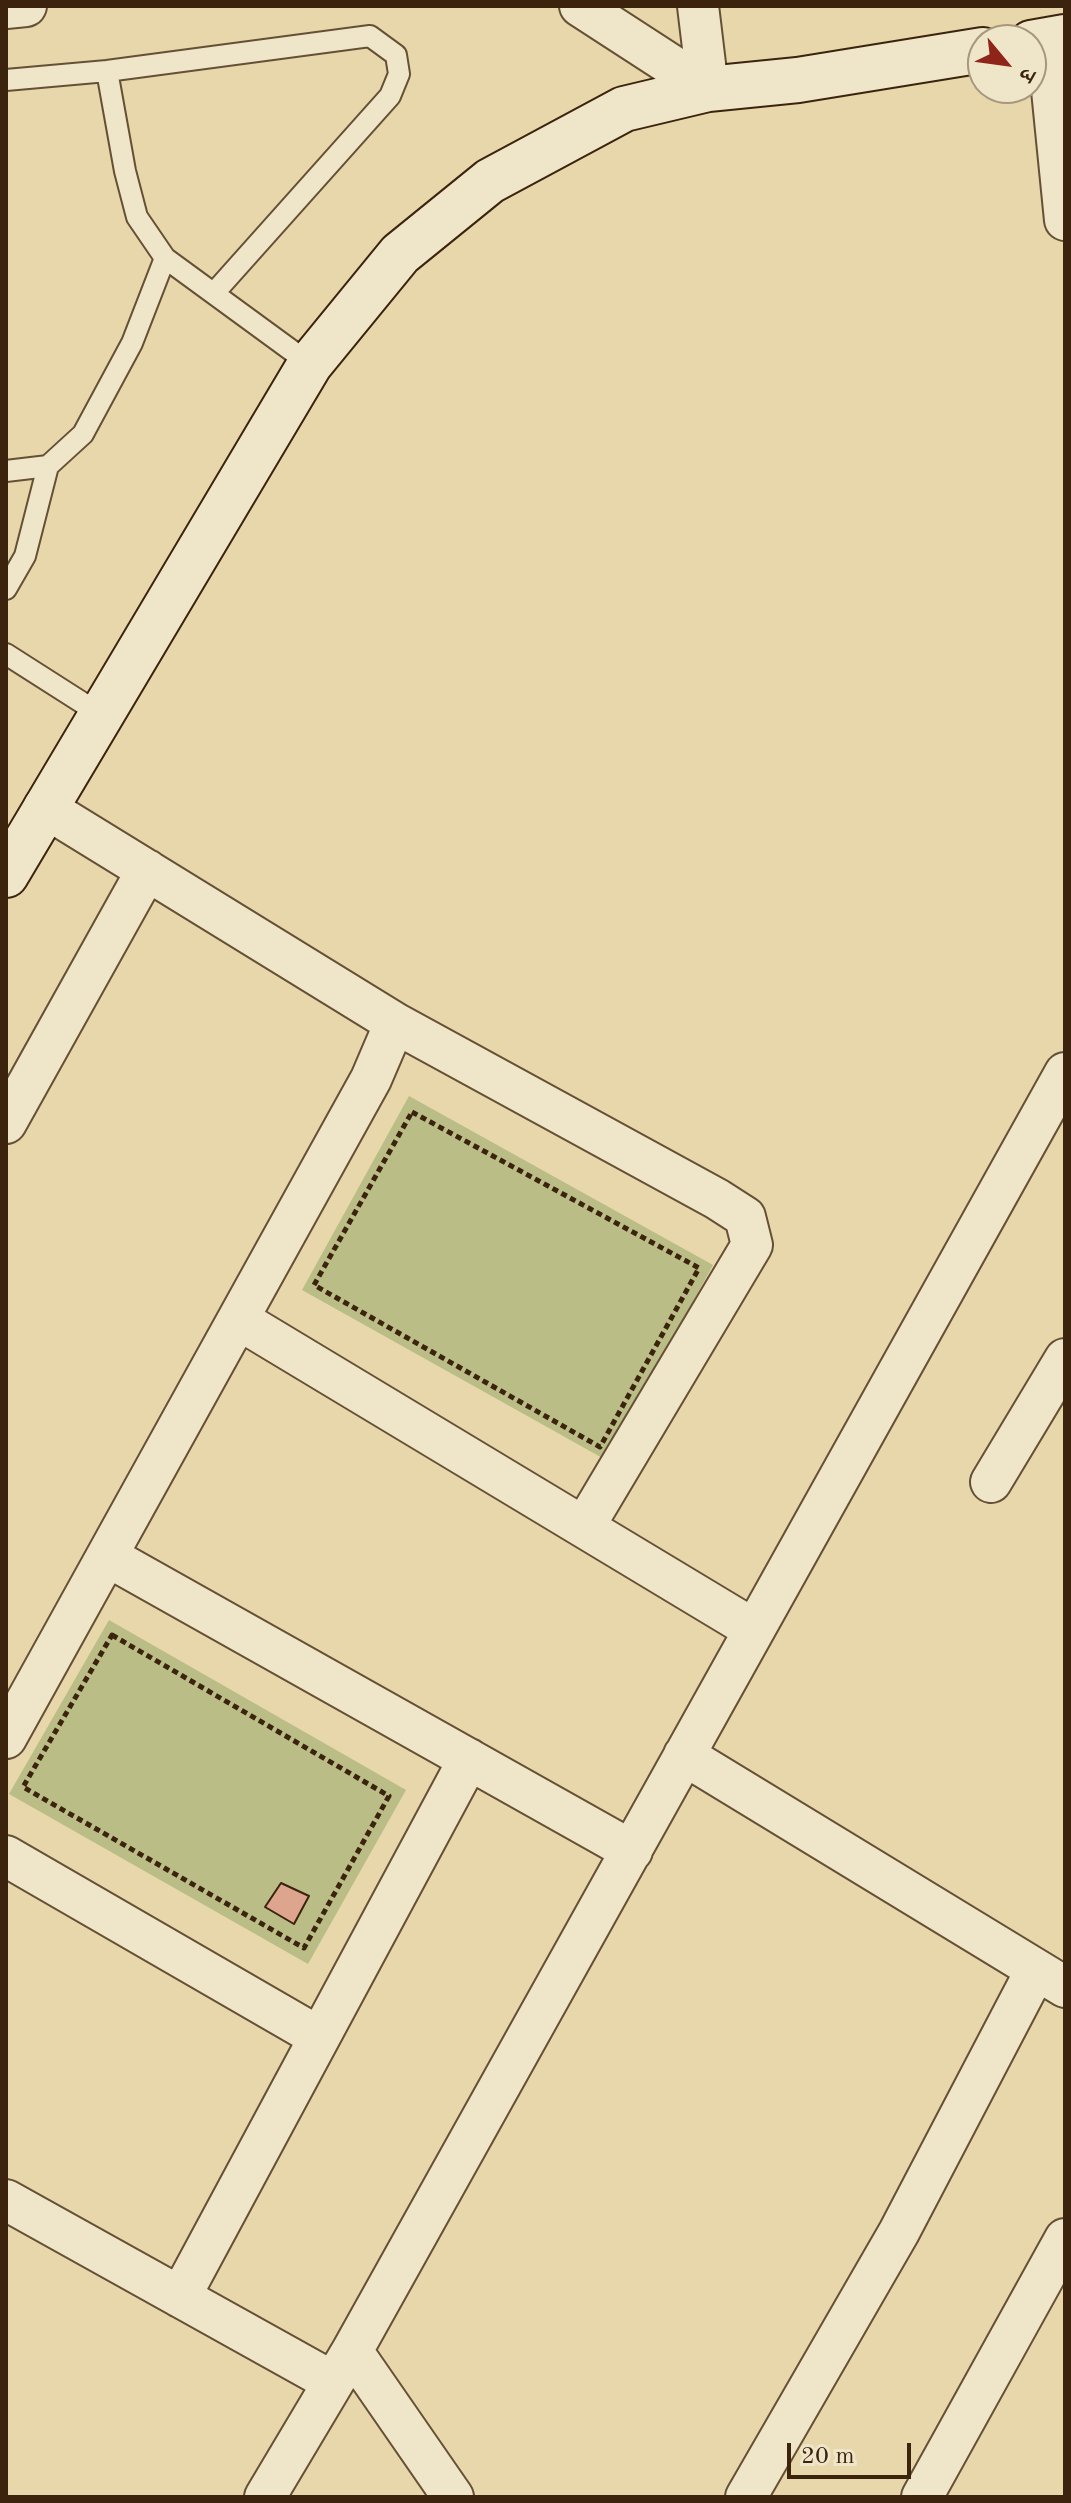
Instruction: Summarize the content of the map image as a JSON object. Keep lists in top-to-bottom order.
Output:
{
  "scale_bar": "20 m",
  "north": "bottom right"
}
